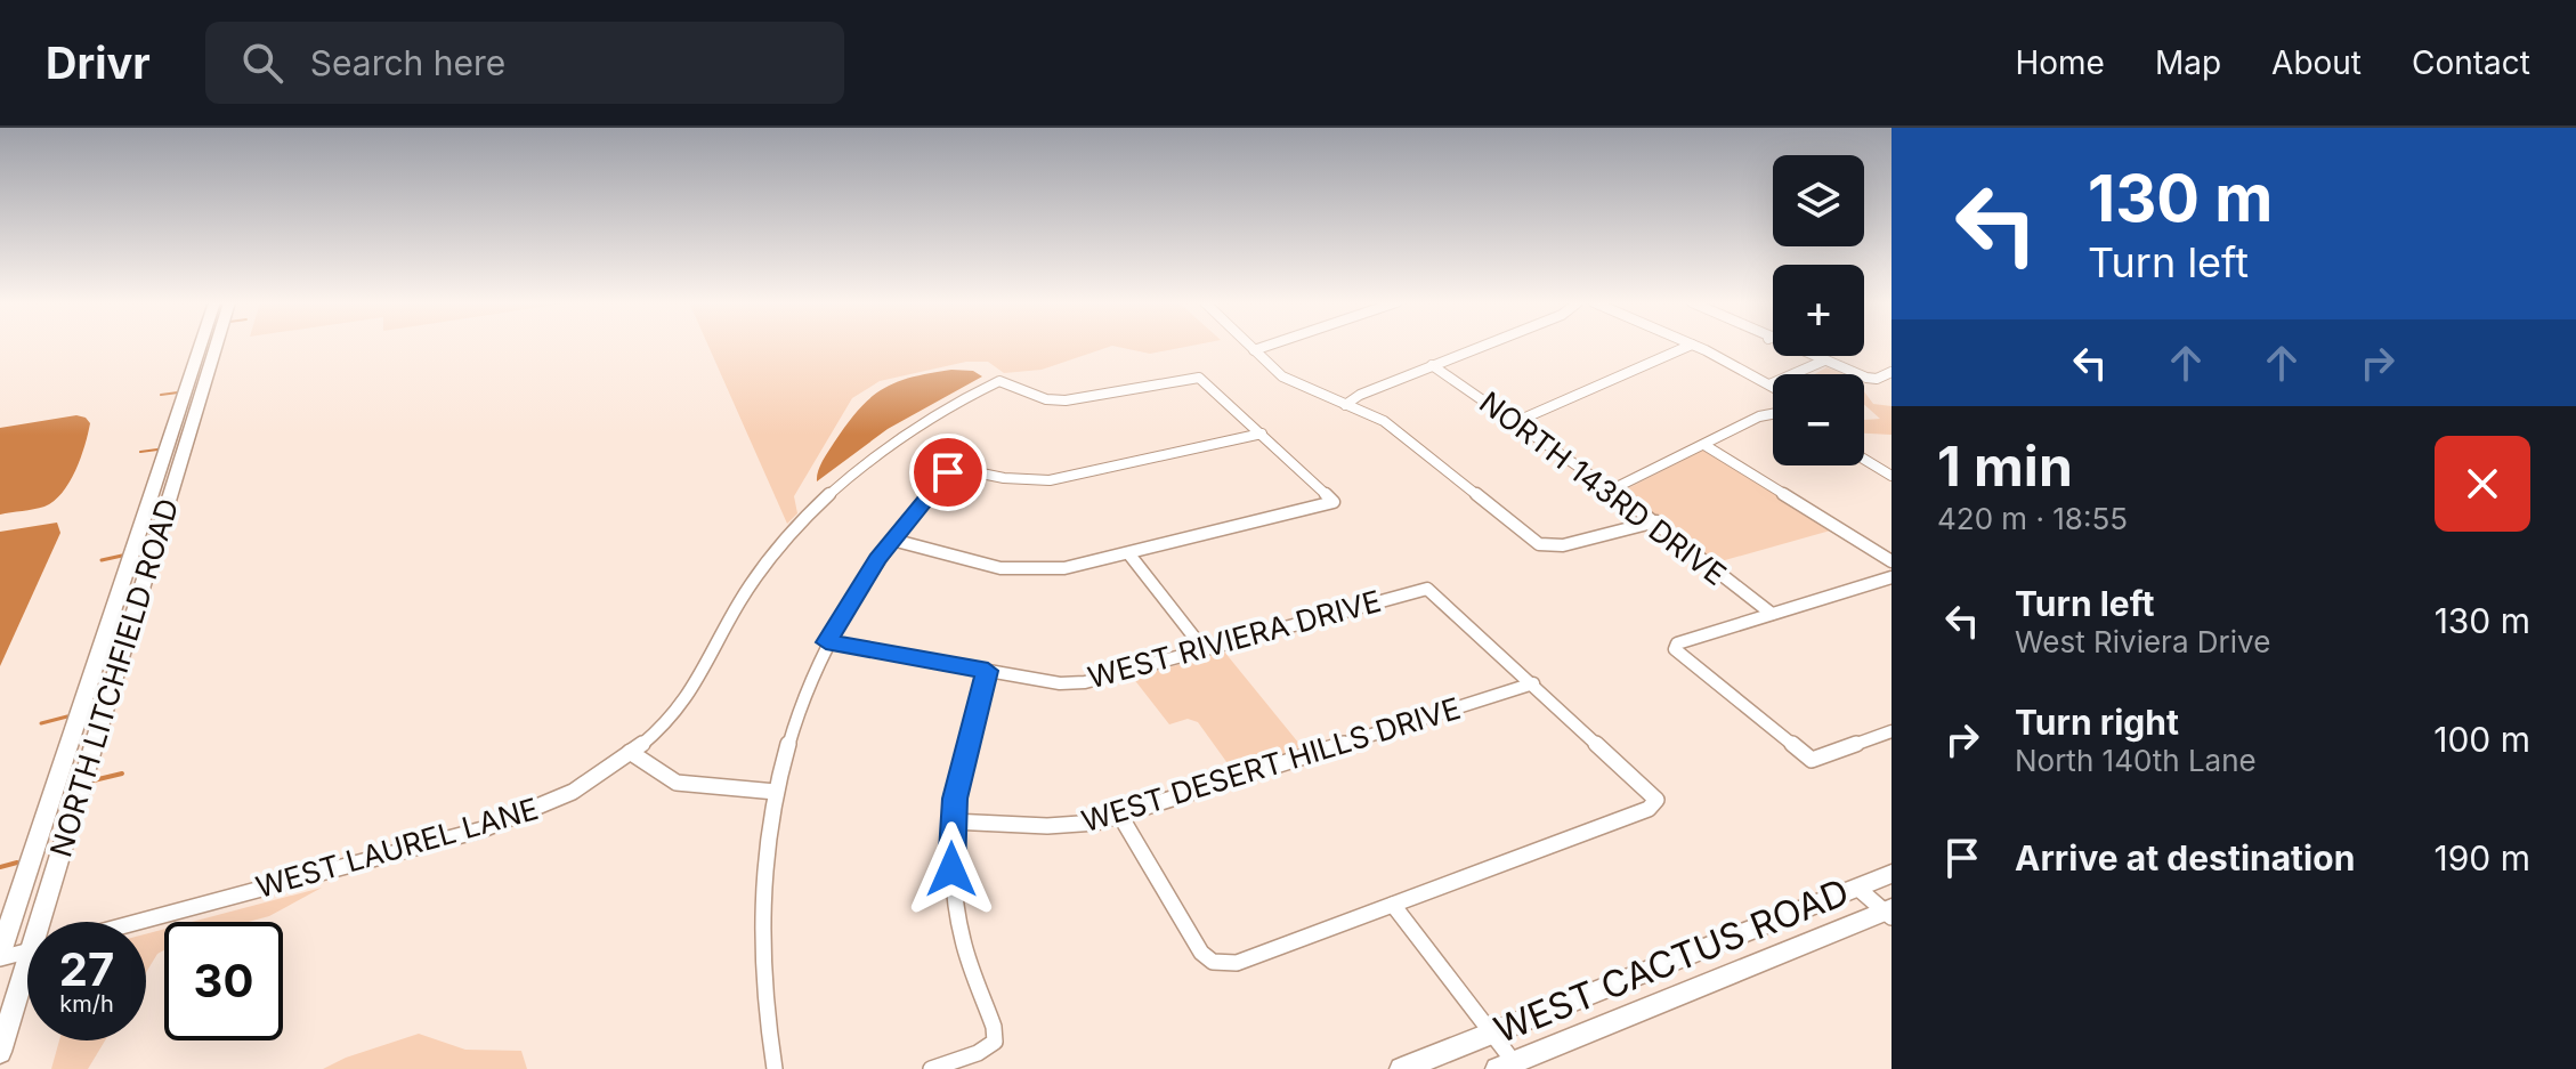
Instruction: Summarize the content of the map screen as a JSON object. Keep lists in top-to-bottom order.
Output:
{
  "streets": {
    "main road": ["NORTH LITCHFIELD ROAD", "WEST CACTUS ROAD"],
    "street": [
      "NORTH 143RD DRIVE",
      "WEST RIVIERA DRIVE",
      "WEST DESERT HILLS DRIVE",
      "WEST LAUREL LANE"
    ]
  },
  "crossings": [
    ["WEST RIVIERA DRIVE", "WEST DESERT HILLS DRIVE"]
  ],
  "page": {
    "header": "Drivr",
    "search": "Search here",
    "nav": [
      "Home",
      "Map",
      "About",
      "Contact"
    ],
    "turn": ["130 m", "Turn left"],
    "map_buttons": ["+", "−"],
    "heading": ["1 min", "420 m · 18:55"],
    "list": [
      {
        "name": "Turn left",
        "note": "West Riviera Drive",
        "value": "130 m"
      },
      {
        "name": "Turn right",
        "note": "North 140th Lane",
        "value": "100 m"
      },
      {
        "name": "Arrive at destination",
        "value": "190 m"
      }
    ],
    "speed": "27 km/h",
    "limit": "30"
  }
}
